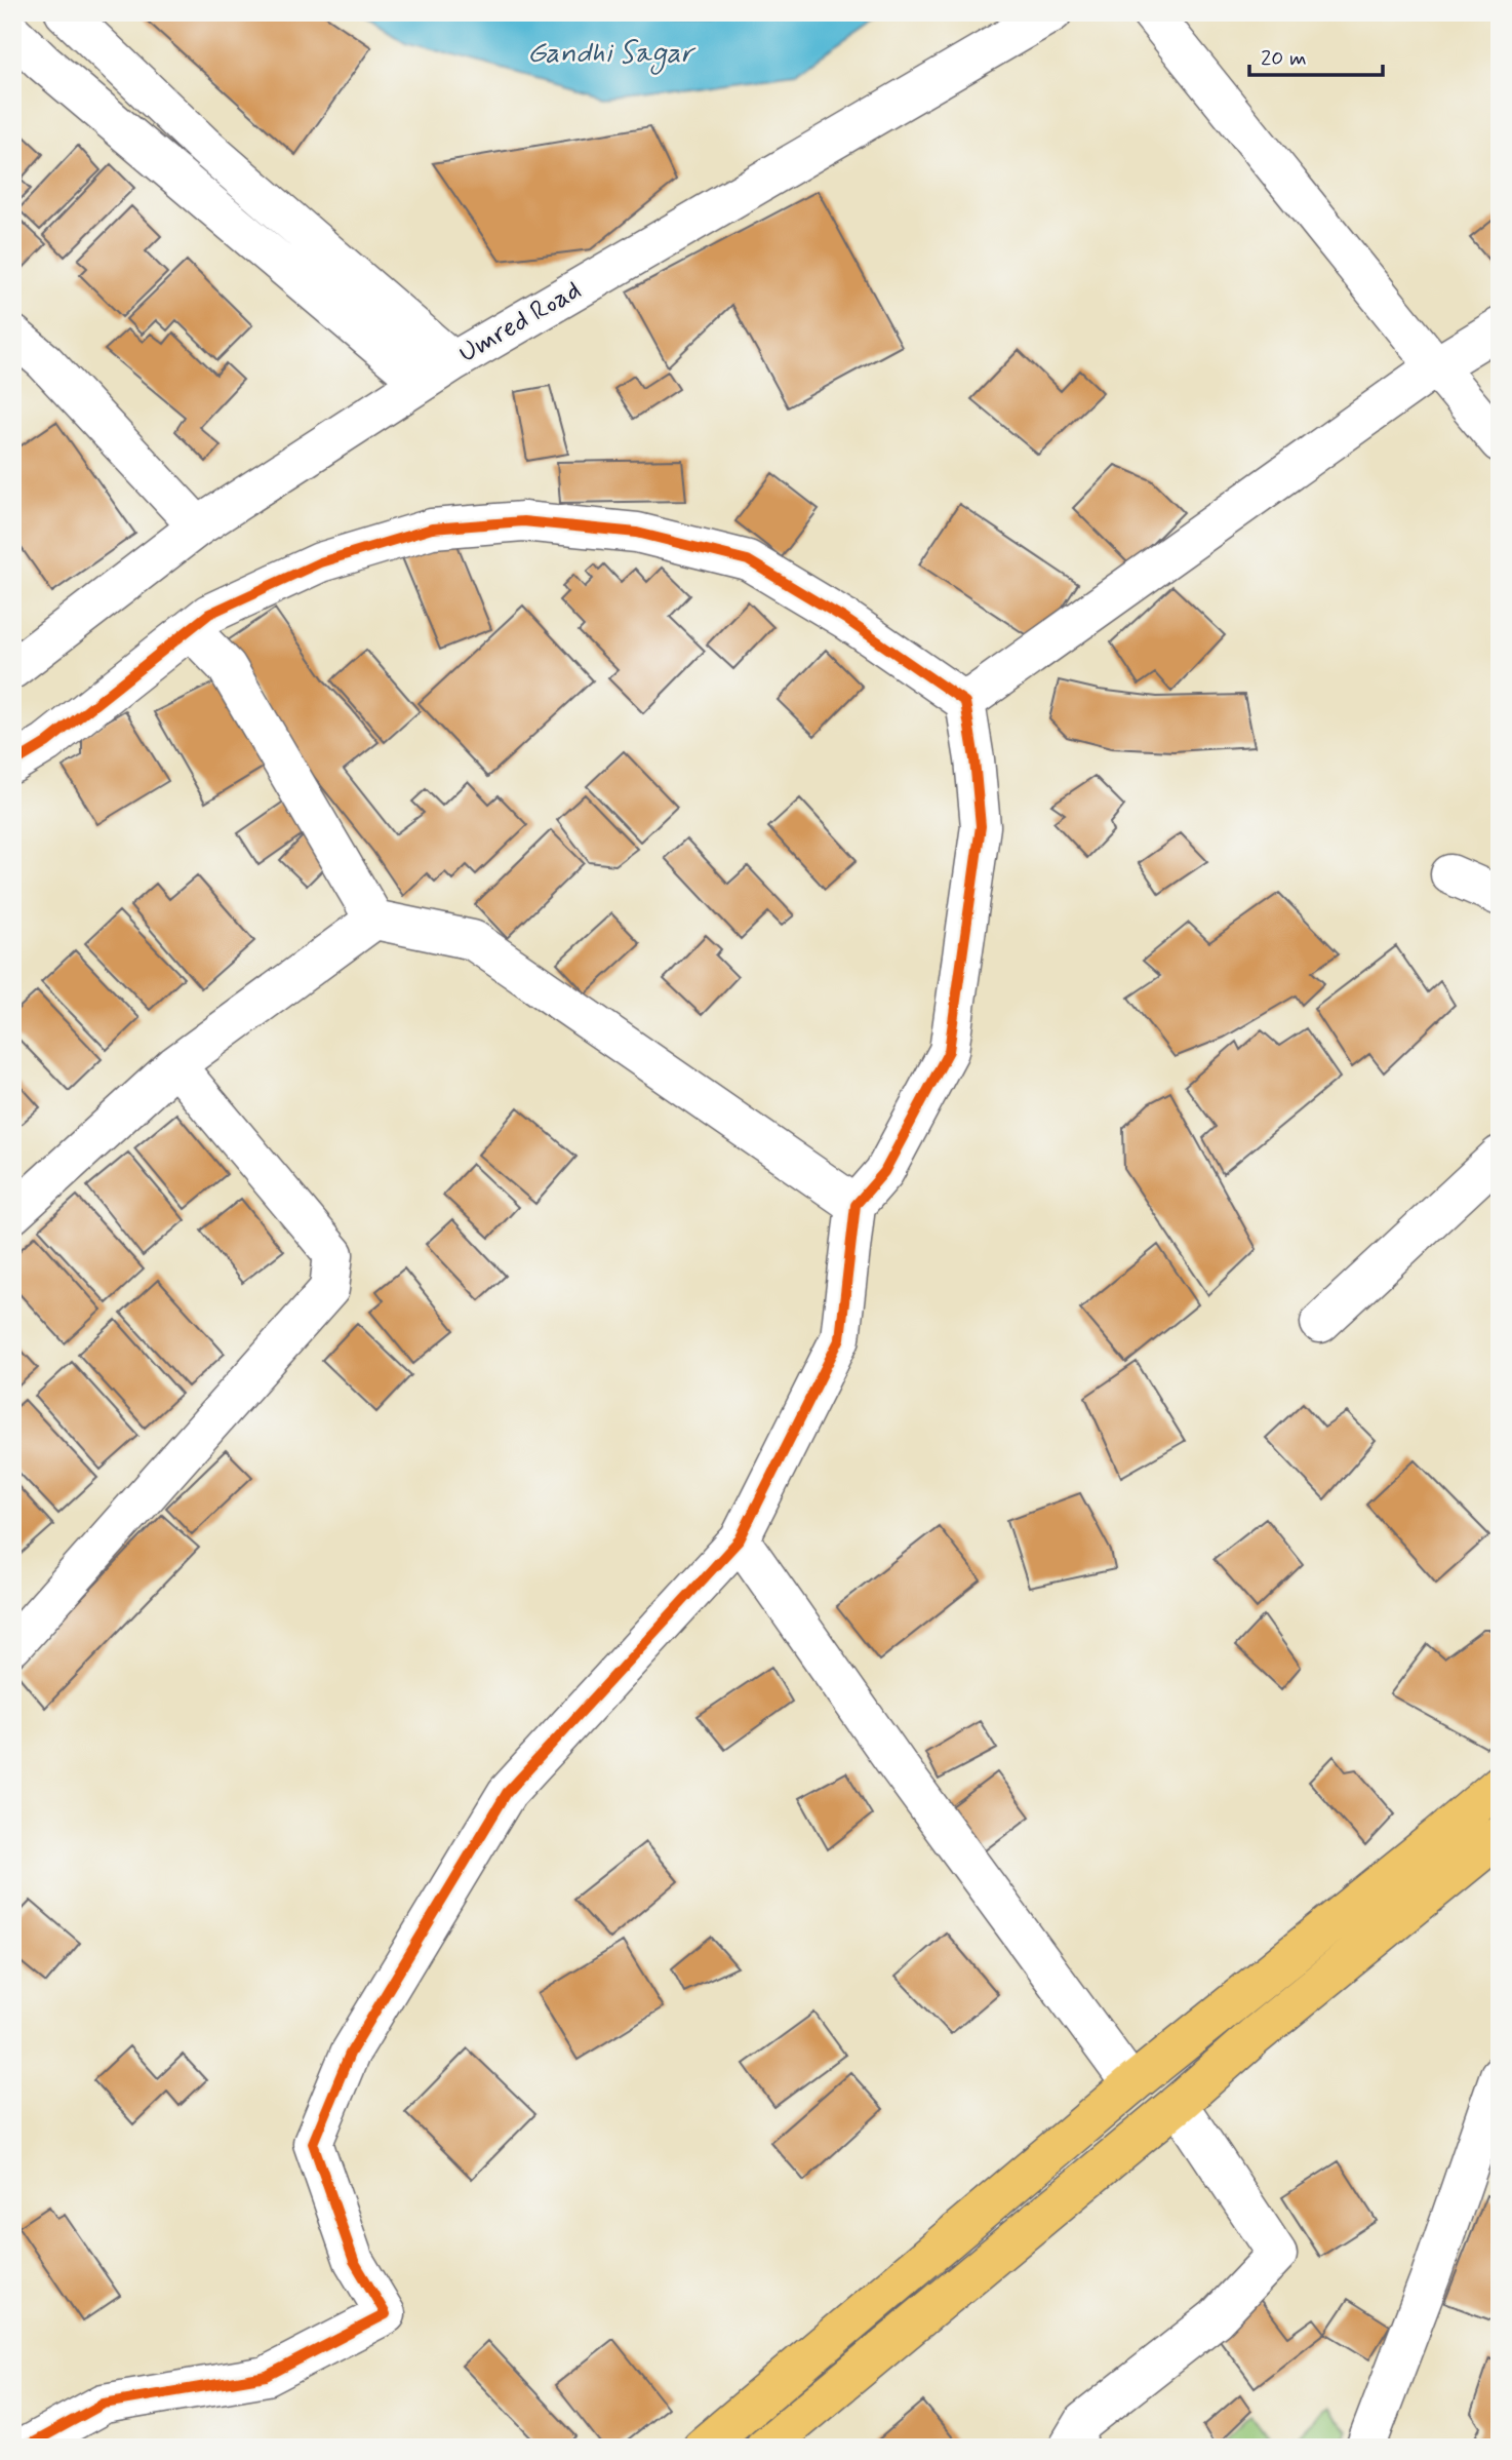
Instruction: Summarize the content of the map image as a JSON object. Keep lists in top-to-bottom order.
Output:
{
  "streets": {
    "street": ["Umred Road"]
  },
  "water": ["Gandhi Sagar"],
  "scale_bar": "20 m"
}
